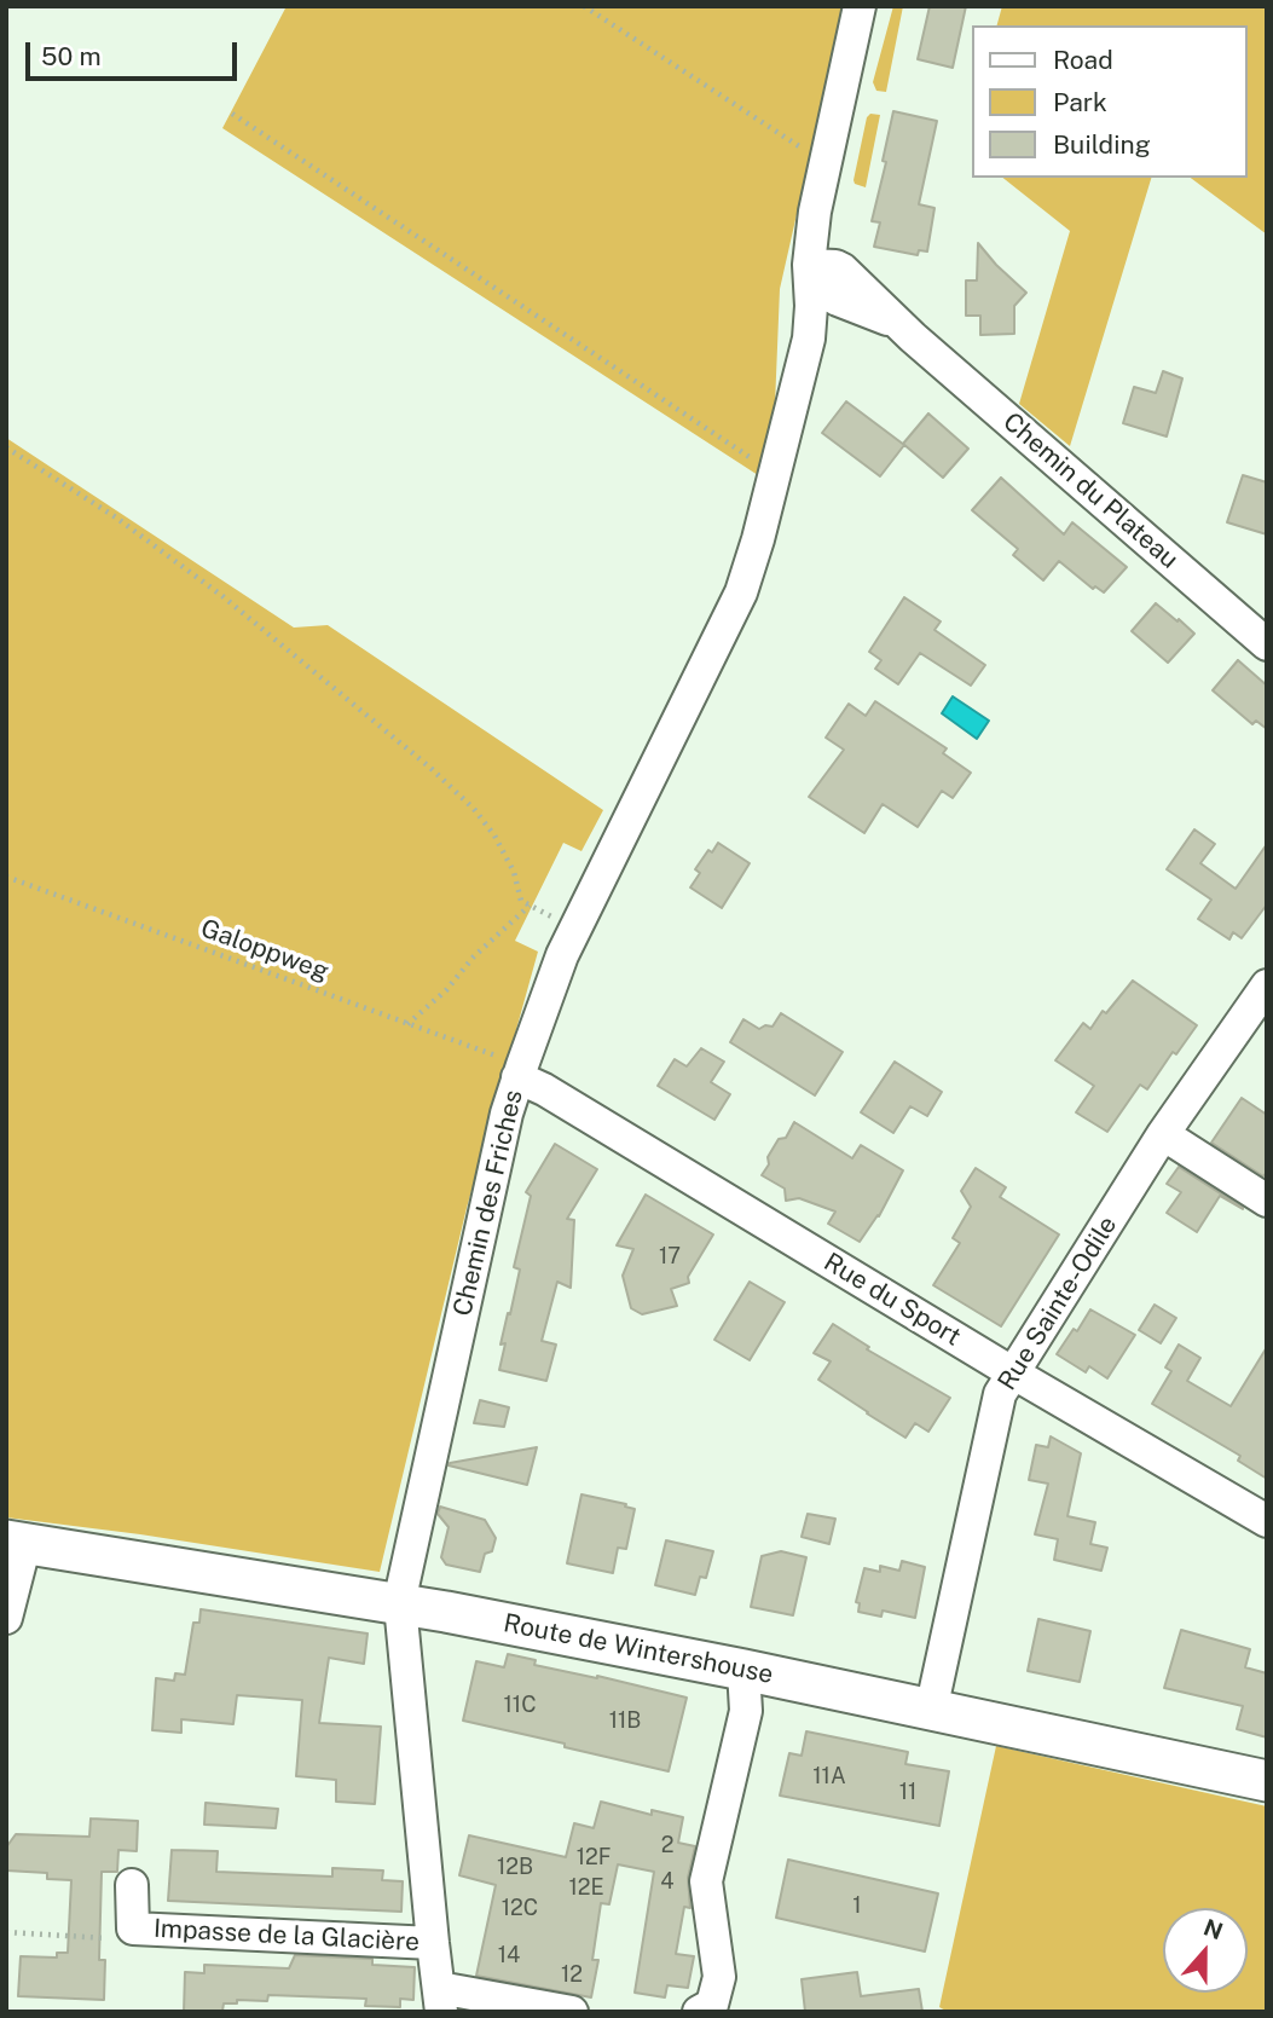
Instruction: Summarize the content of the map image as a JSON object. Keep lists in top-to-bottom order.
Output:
{
  "streets": {
    "street": [
      "Chemin du Plateau",
      "Chemin des Friches",
      "Rue du Sport",
      "Rue Sainte-Odile",
      "Route de Wintershouse",
      "Impasse de la Glacière"
    ],
    "path": ["Galoppweg"]
  },
  "crossings": [
    ["Chemin du Plateau", "Chemin des Friches"],
    ["Galoppweg", "Chemin des Friches"],
    ["Galoppweg", "Rue du Sport"],
    ["Chemin des Friches", "Rue du Sport"],
    ["Chemin des Friches", "Route de Wintershouse"],
    ["Chemin des Friches", "Impasse de la Glacière"],
    ["Rue du Sport", "Rue Sainte-Odile"],
    ["Rue Sainte-Odile", "Route de Wintershouse"]
  ],
  "house_numbers": [
    "17",
    "11C",
    "11B",
    "11A",
    "11",
    "2",
    "12F",
    "12B",
    "4",
    "12E",
    "1",
    "12C",
    "14",
    "12"
  ],
  "legend": ["Road", "Park", "Building"],
  "scale_bar": "50 m",
  "north": "top"
}
